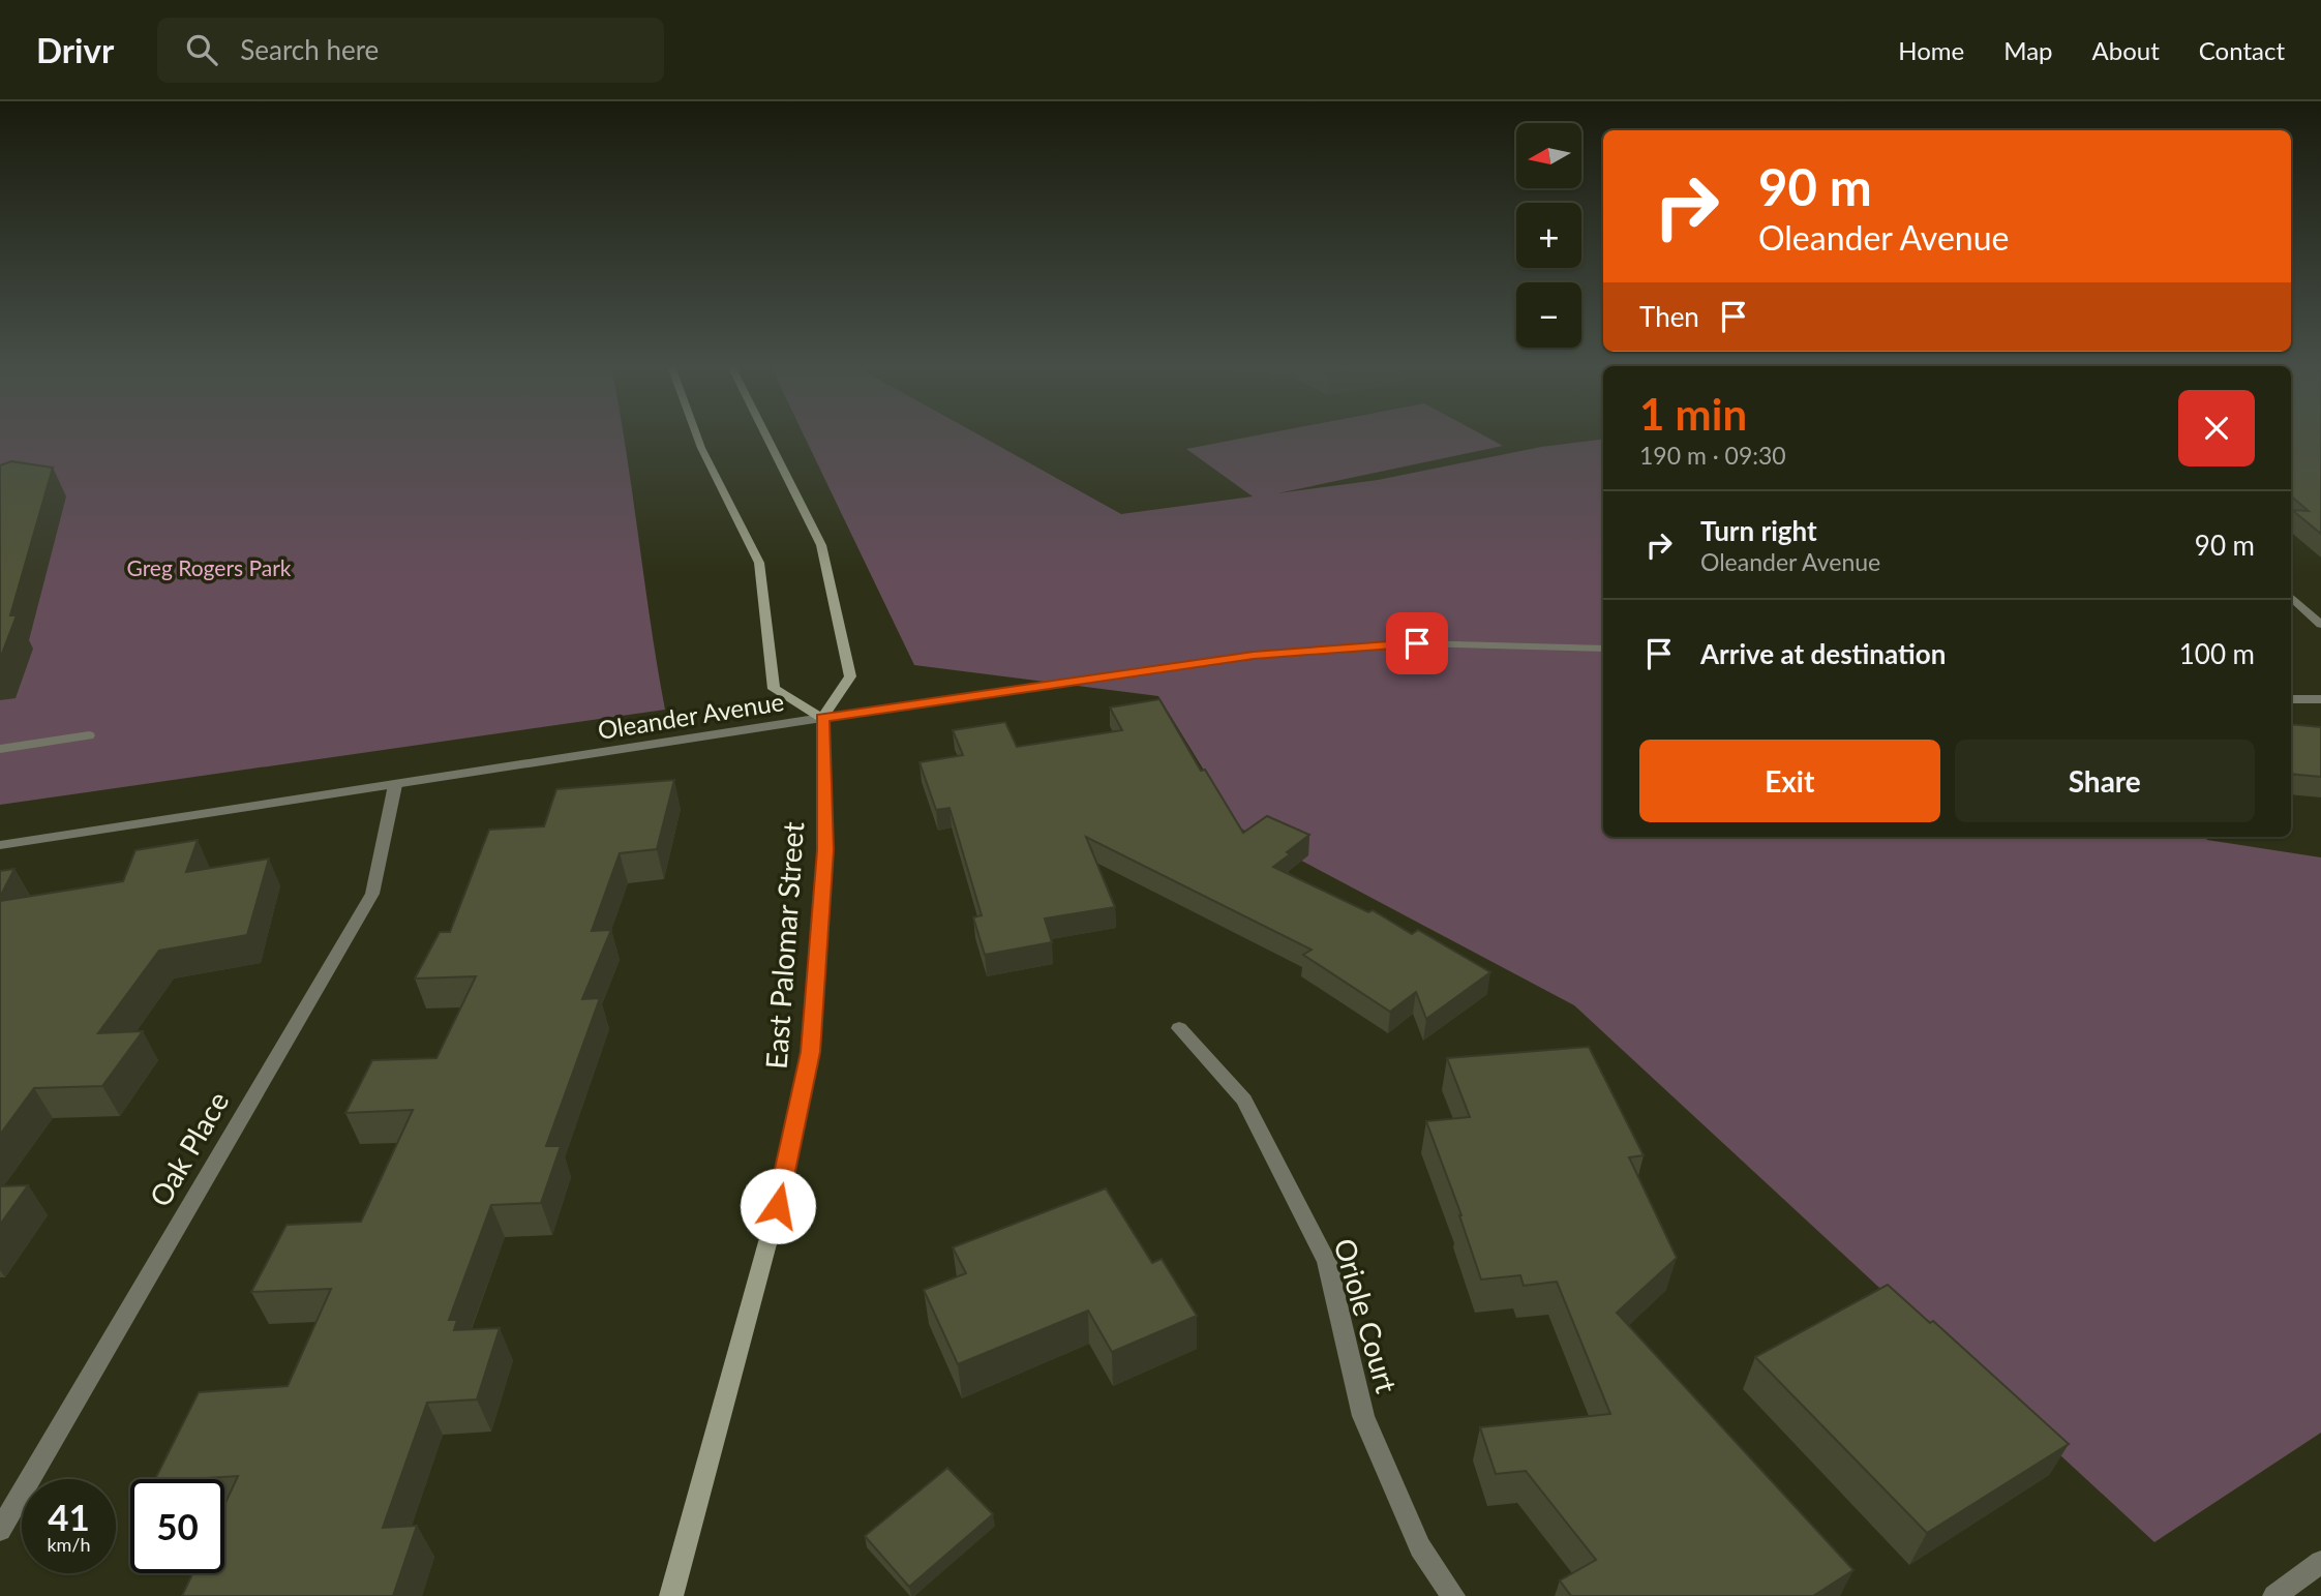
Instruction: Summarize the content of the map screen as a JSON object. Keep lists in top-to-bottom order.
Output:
{
  "streets": {
    "main road": ["East Palomar Street"],
    "street": ["Oleander Avenue", "Oak Place", "Oriole Court"]
  },
  "crossings": [
    ["Oleander Avenue", "East Palomar Street"],
    ["Oleander Avenue", "Oak Place"]
  ],
  "parks": ["Greg Rogers Park"],
  "north": "left",
  "page": {
    "header": "Drivr",
    "search": "Search here",
    "nav": [
      "Home",
      "Map",
      "About",
      "Contact"
    ],
    "map_buttons": ["+", "−"],
    "turn": ["90 m", "Oleander Avenue"],
    "then": "Then",
    "heading": ["1 min", "190 m · 09:30"],
    "list": [
      {
        "name": "Turn right",
        "note": "Oleander Avenue",
        "value": "90 m"
      },
      {
        "name": "Arrive at destination",
        "value": "100 m"
      }
    ],
    "buttons": ["Exit", "Share"],
    "speed": "41 km/h",
    "limit": "50"
  }
}
